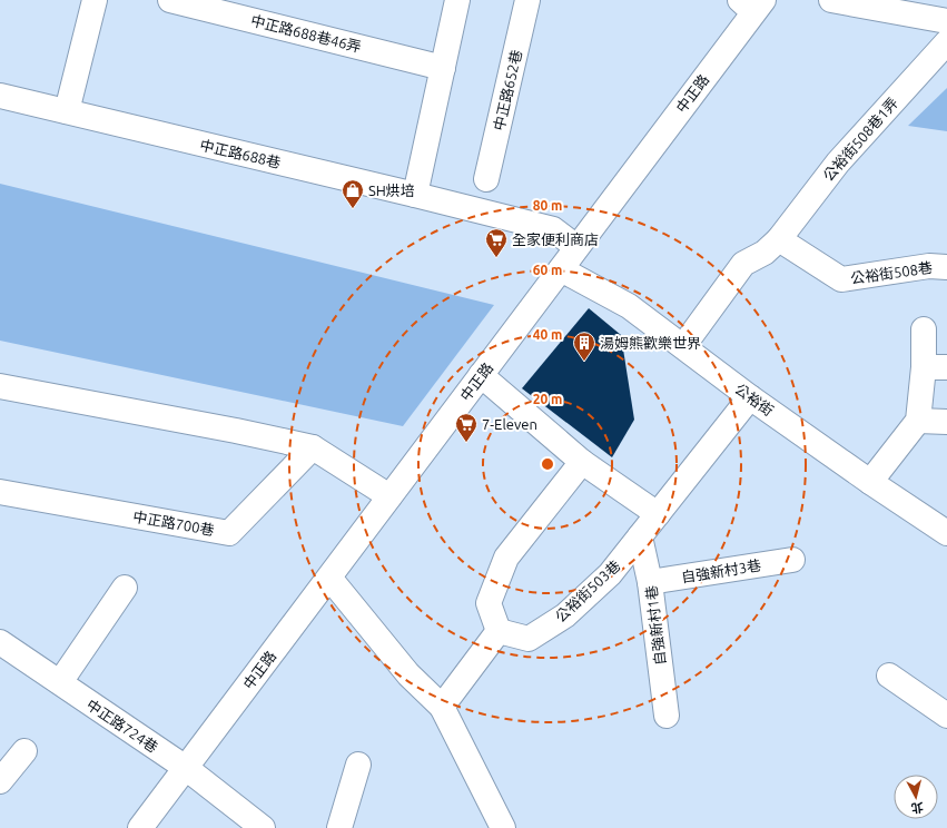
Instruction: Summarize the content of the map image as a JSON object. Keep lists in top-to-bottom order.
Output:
{
  "streets": {
    "street": [
      "中正路688巷46弄",
      "中正路652巷",
      "中正路",
      "公裕街508巷1弄",
      "中正路688巷",
      "公裕街508巷",
      "公裕街",
      "中正路700巷",
      "自強新村3巷",
      "公裕街503巷",
      "自強新村1巷",
      "中正路724巷"
    ]
  },
  "crossings": [
    ["中正路", "中正路688巷"],
    ["中正路", "公裕街"],
    ["中正路", "中正路724巷"],
    ["公裕街508巷1弄", "公裕街508巷"],
    ["公裕街", "公裕街503巷"],
    ["自強新村3巷", "自強新村1巷"],
    ["公裕街503巷", "自強新村1巷"]
  ],
  "places": {
    "shop": ["SH烘培"],
    "supermarket": ["全家便利商店", "7-Eleven"],
    "building": ["湯姆熊歡樂世界"]
  },
  "north": "bottom",
  "rings": [
    "80 m",
    "60 m",
    "40 m",
    "20 m"
  ]
}
